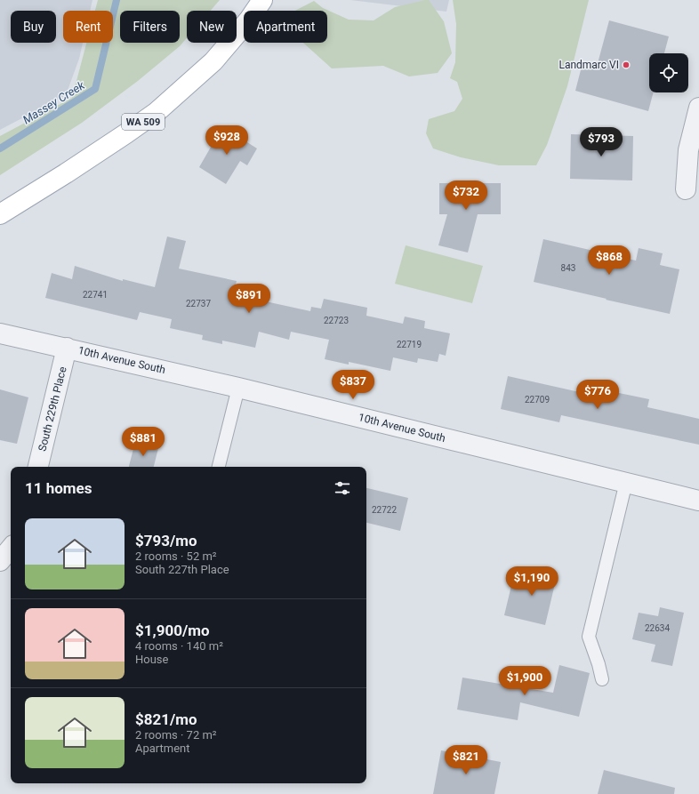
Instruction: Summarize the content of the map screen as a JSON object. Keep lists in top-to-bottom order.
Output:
{
  "streets": {
    "main road": ["WA 509"],
    "street": ["10th Avenue South", "South 229th Place"]
  },
  "crossings": [
    ["10th Avenue South", "South 229th Place"]
  ],
  "water": ["Massey Creek"],
  "places": ["Landmarc VI"],
  "house_numbers": [
    "843",
    "22741",
    "22737",
    "22723",
    "22719",
    "22709",
    "22722",
    "22634"
  ],
  "page": {
    "chip": [
      "Buy",
      "Rent",
      "Filters",
      "New",
      "Apartment"
    ],
    "price": [
      "$928",
      "$793",
      "$732",
      "$868",
      "$891",
      "$837",
      "$776",
      "$881",
      "$1,190",
      "$1,900",
      "$821"
    ],
    "heading": "11 homes",
    "list": [
      {
        "name": "$793/mo",
        "note": "2 rooms · 52 m² · South 227th Place"
      },
      {
        "name": "$1,900/mo",
        "note": "4 rooms · 140 m² · House"
      },
      {
        "name": "$821/mo",
        "note": "2 rooms · 72 m² · Apartment"
      }
    ]
  }
}
